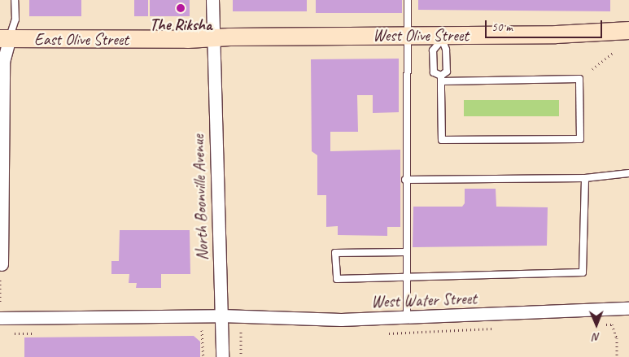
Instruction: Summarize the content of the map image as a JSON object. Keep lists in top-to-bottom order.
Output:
{
  "streets": {
    "street": [
      "West Olive Street",
      "East Olive Street",
      "North Boonville Avenue",
      "West Water Street"
    ]
  },
  "crossings": [
    ["West Olive Street", "East Olive Street"],
    ["West Olive Street", "North Boonville Avenue"],
    ["East Olive Street", "North Boonville Avenue"],
    ["North Boonville Avenue", "West Water Street"]
  ],
  "places": ["The Riksha"],
  "scale_bar": "50 m",
  "north": "bottom"
}
